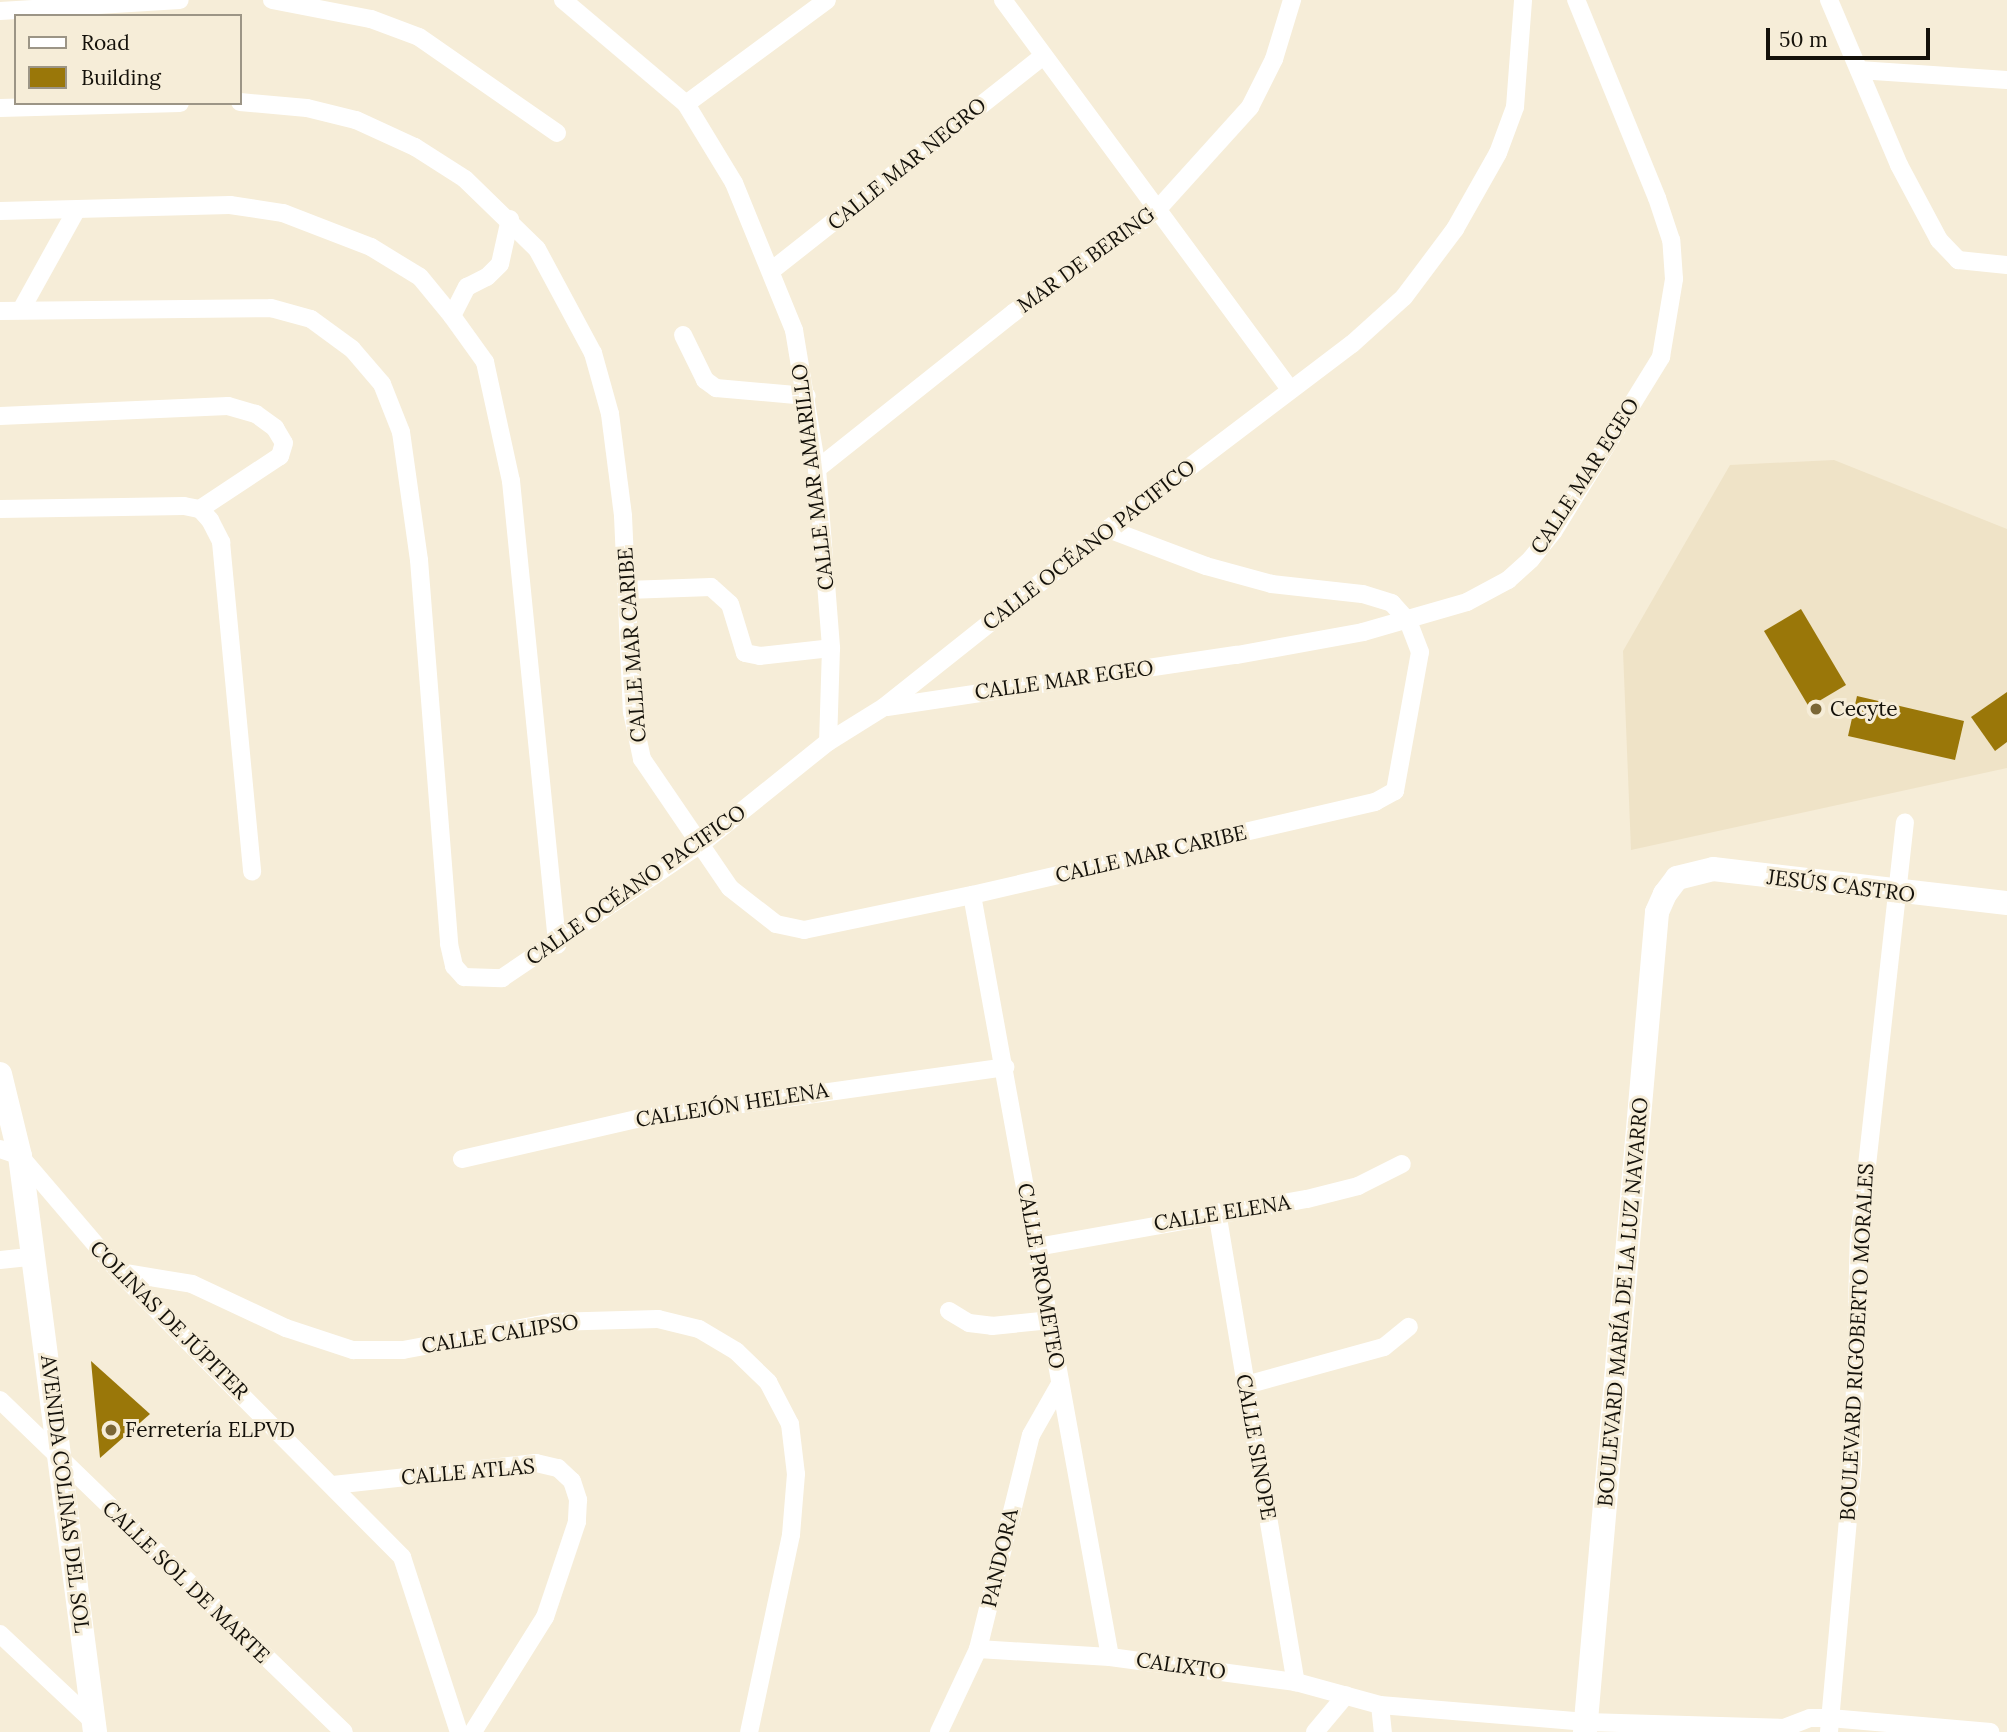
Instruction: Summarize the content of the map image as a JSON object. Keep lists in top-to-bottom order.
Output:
{
  "streets": {
    "street": [
      "CALLE MAR NEGRO",
      "MAR DE BERING",
      "CALLE MAR EGEO",
      "CALLE MAR AMARILLO",
      "CALLE OCÉANO PACIFICO",
      "CALLE MAR CARIBE",
      "JESÚS CASTRO",
      "CALLEJÓN HELENA",
      "CALLE ELENA",
      "CALLE PROMETEO",
      "BOULEVARD MARÍA DE LA LUZ NAVARRO",
      "COLINAS DE JÚPITER",
      "CALLE CALIPSO",
      "BOULEVARD RIGOBERTO MORALES",
      "CALLE SINOPE",
      "CALLE ATLAS",
      "AVENIDA COLINAS DEL SOL",
      "PANDORA",
      "CALLE SOL DE MARTE",
      "CALIXTO"
    ]
  },
  "crossings": [
    ["CALLE MAR NEGRO", "CALLE MAR AMARILLO"],
    ["MAR DE BERING", "CALLE MAR AMARILLO"],
    ["CALLE MAR EGEO", "CALLE OCÉANO PACIFICO"],
    ["CALLE MAR EGEO", "CALLE MAR CARIBE"],
    ["CALLE MAR AMARILLO", "CALLE OCÉANO PACIFICO"],
    ["CALLE OCÉANO PACIFICO", "CALLE MAR CARIBE"],
    ["CALLE MAR CARIBE", "CALLE PROMETEO"],
    ["JESÚS CASTRO", "BOULEVARD MARÍA DE LA LUZ NAVARRO"],
    ["JESÚS CASTRO", "BOULEVARD RIGOBERTO MORALES"],
    ["CALLEJÓN HELENA", "CALLE PROMETEO"],
    ["CALLE ELENA", "CALLE PROMETEO"],
    ["CALLE ELENA", "CALLE SINOPE"],
    ["CALLE PROMETEO", "PANDORA"],
    ["CALLE PROMETEO", "CALIXTO"],
    ["BOULEVARD MARÍA DE LA LUZ NAVARRO", "CALIXTO"],
    ["COLINAS DE JÚPITER", "CALLE CALIPSO"],
    ["COLINAS DE JÚPITER", "CALLE ATLAS"],
    ["COLINAS DE JÚPITER", "AVENIDA COLINAS DEL SOL"],
    ["CALLE SINOPE", "CALIXTO"],
    ["AVENIDA COLINAS DEL SOL", "CALLE SOL DE MARTE"],
    ["PANDORA", "CALIXTO"]
  ],
  "places": ["Cecyte", "Ferretería ELPVD"],
  "legend": ["Road", "Building"],
  "scale_bar": "50 m"
}
